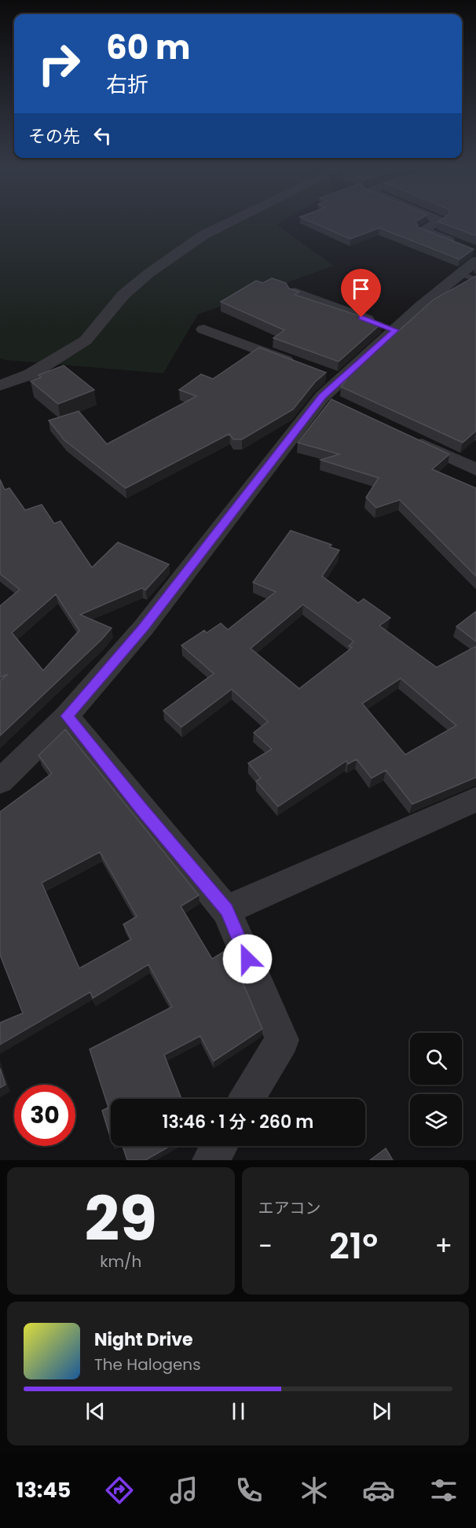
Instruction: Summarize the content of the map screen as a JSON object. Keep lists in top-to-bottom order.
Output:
{
  "page": {
    "turn": ["60 m", "右折"],
    "then": "その先",
    "limit": "30",
    "trip": "13:46 · 1 分 · 260 m",
    "tile": [
      ["29", "km/h"],
      "エアコン"
    ],
    "heat": ["−", "21°", "+"],
    "song": ["Night Drive", "The Halogens"],
    "tabs": "13:45"
  }
}
